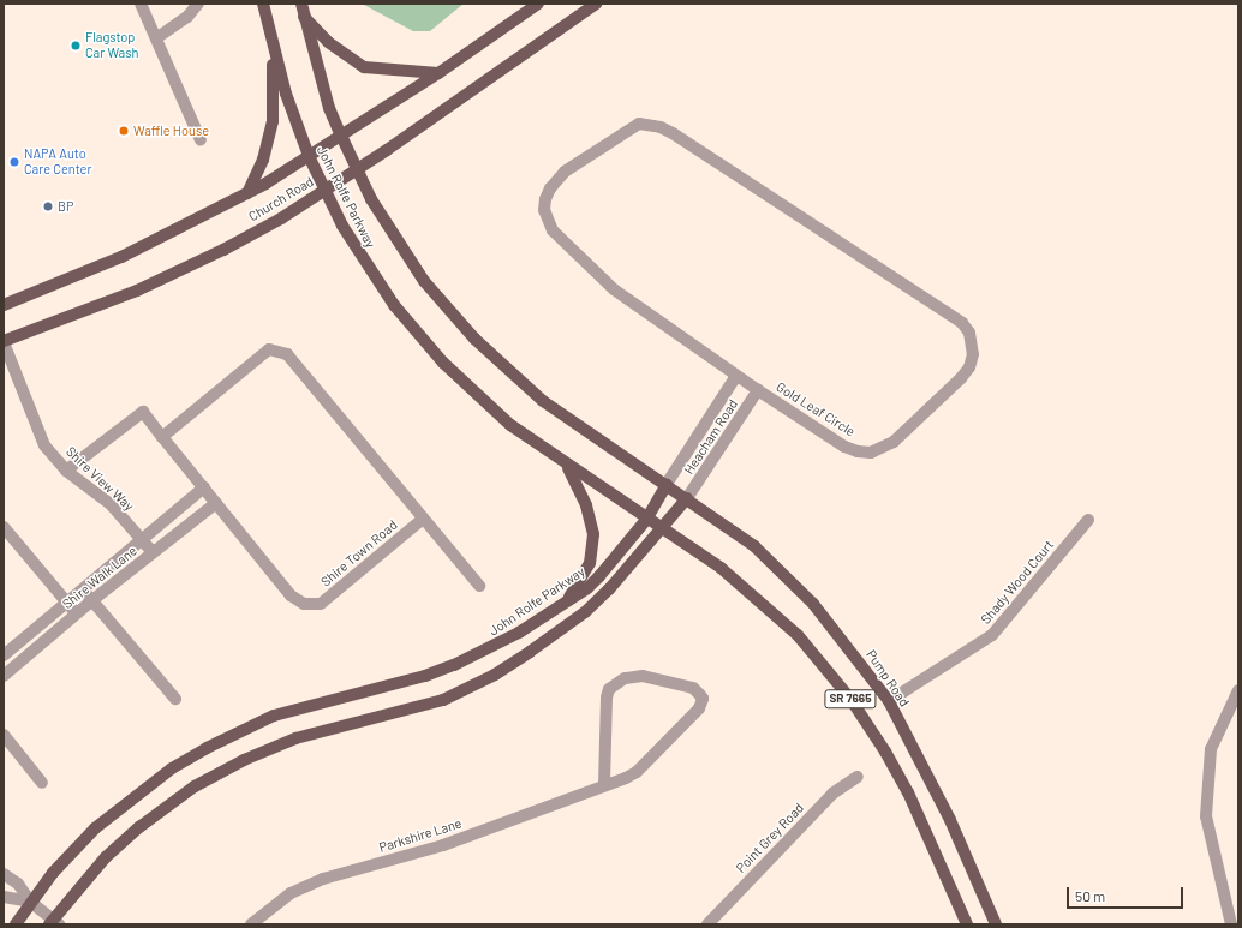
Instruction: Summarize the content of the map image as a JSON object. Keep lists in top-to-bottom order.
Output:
{
  "streets": {
    "main road": [
      "John Rolfe Parkway",
      "Church Road",
      "Pump Road",
      "SR 7665"
    ],
    "street": [
      "Gold Leaf Circle",
      "Heacham Road",
      "Shire View Way",
      "Shire Town Road",
      "Shire Walk Lane",
      "Shady Wood Court",
      "Parkshire Lane",
      "Point Grey Road"
    ]
  },
  "crossings": [
    ["John Rolfe Parkway", "Church Road"],
    ["John Rolfe Parkway", "Heacham Road"],
    ["John Rolfe Parkway", "Pump Road"],
    ["John Rolfe Parkway", "SR 7665"],
    ["Church Road", "Shire View Way"],
    ["Gold Leaf Circle", "Heacham Road"],
    ["Heacham Road", "Pump Road"],
    ["Shire View Way", "Shire Town Road"],
    ["Shire View Way", "Shire Walk Lane"],
    ["Shire Town Road", "Shire Walk Lane"],
    ["Shady Wood Court", "Pump Road"]
  ],
  "places": [
    "Flagstop Car Wash",
    "Waffle House",
    "NAPA Auto Care Center",
    "BP"
  ],
  "scale_bar": "50 m"
}
